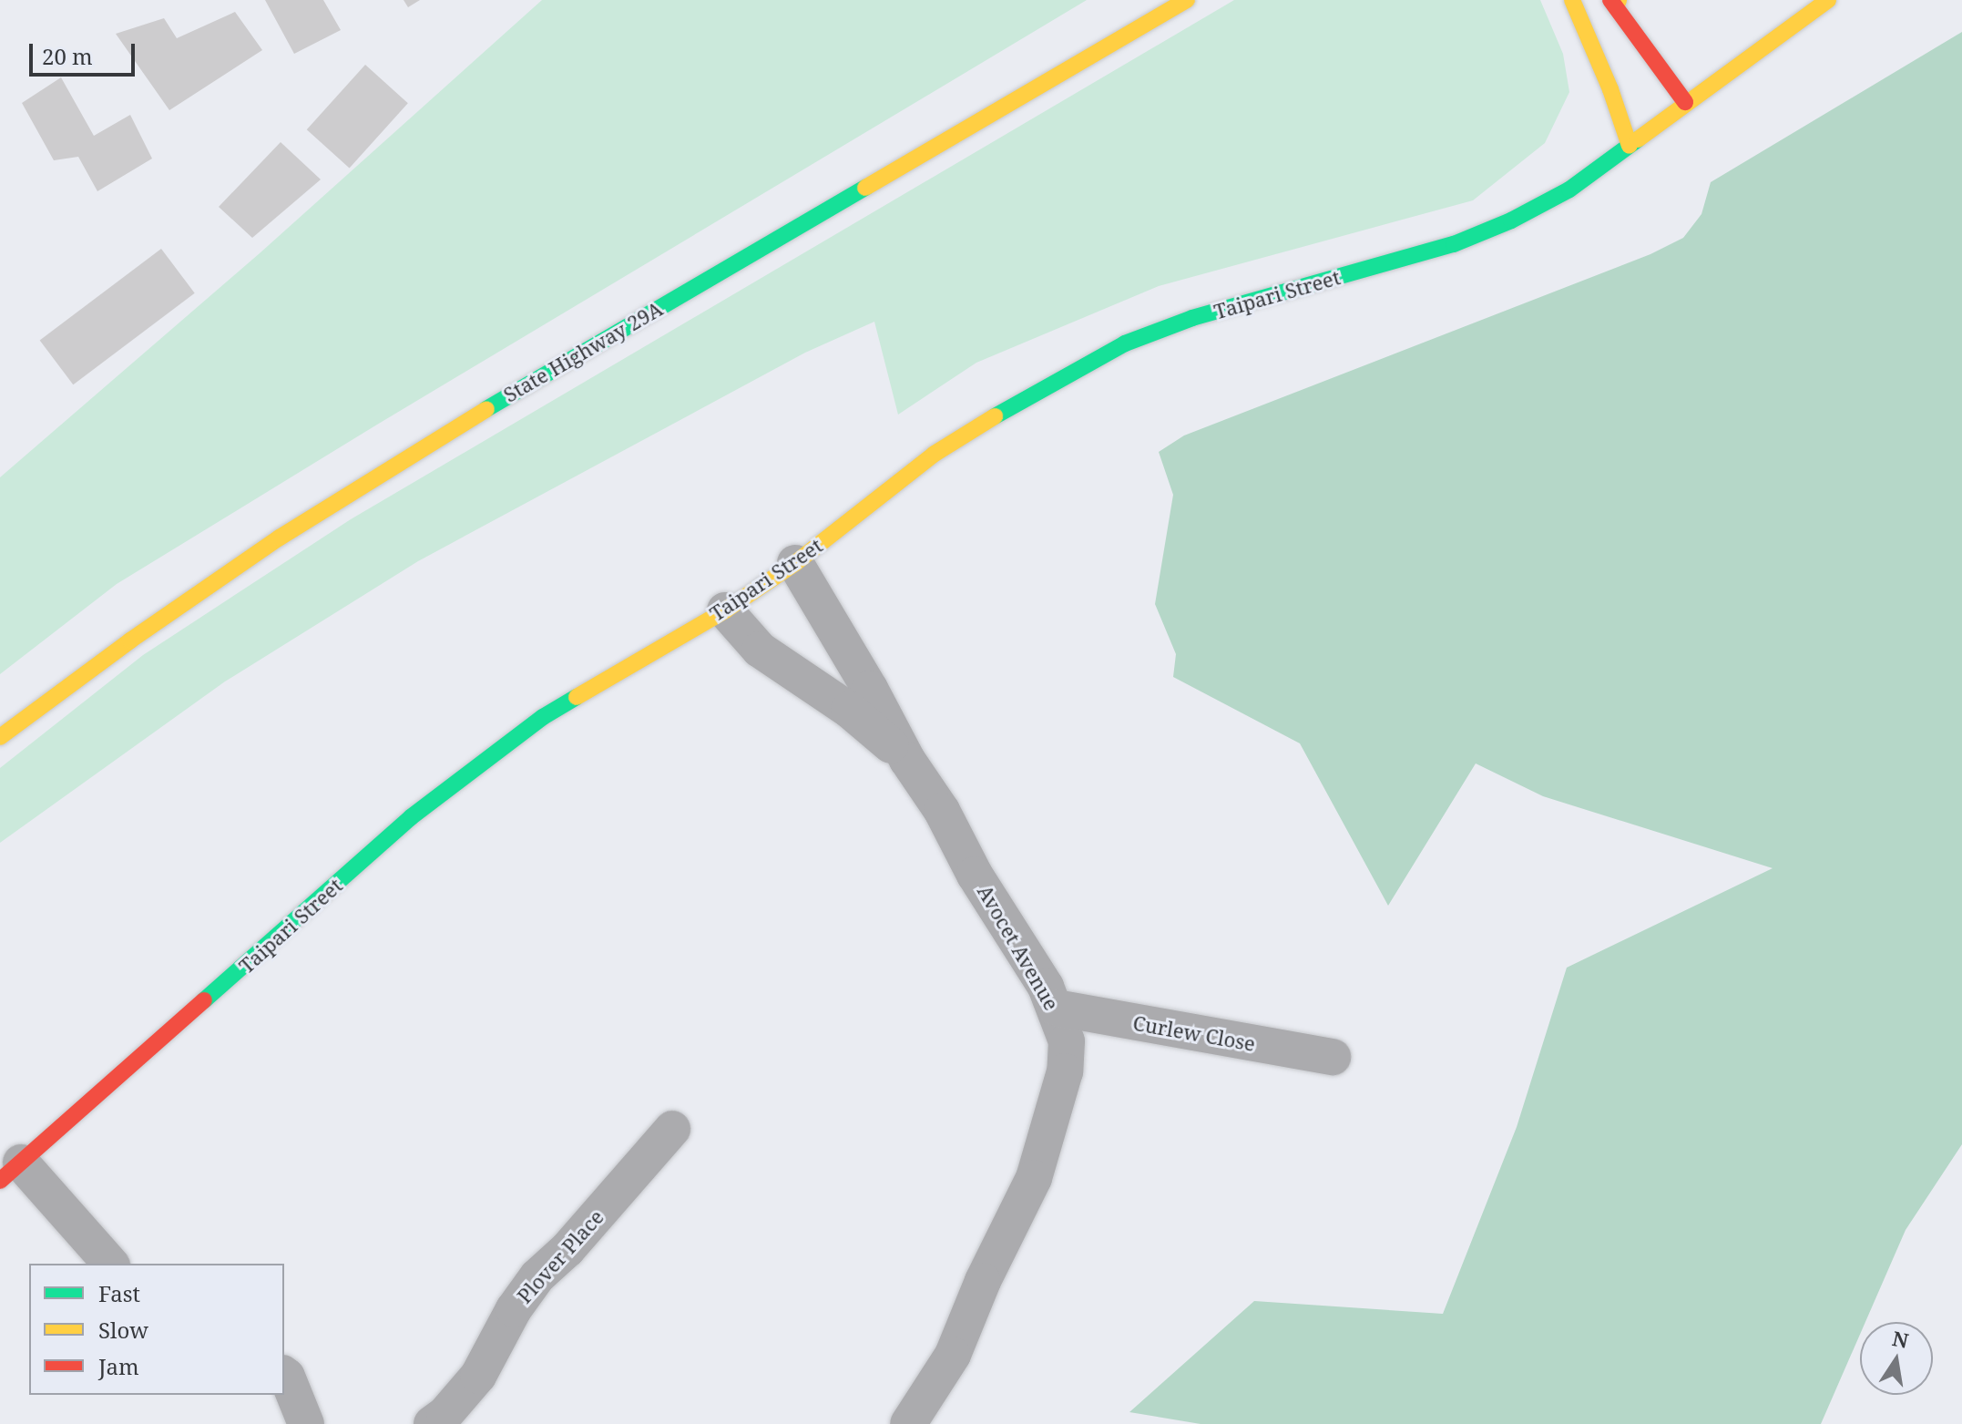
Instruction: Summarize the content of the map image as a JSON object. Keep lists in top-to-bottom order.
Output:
{
  "streets": {
    "main road": ["Taipari Street", "State Highway 29A"],
    "street": ["Avocet Avenue", "Curlew Close", "Plover Place"]
  },
  "crossings": [
    ["Taipari Street", "Avocet Avenue"],
    ["Avocet Avenue", "Curlew Close"]
  ],
  "legend": ["Fast", "Slow", "Jam"],
  "scale_bar": "20 m",
  "north": "top"
}
